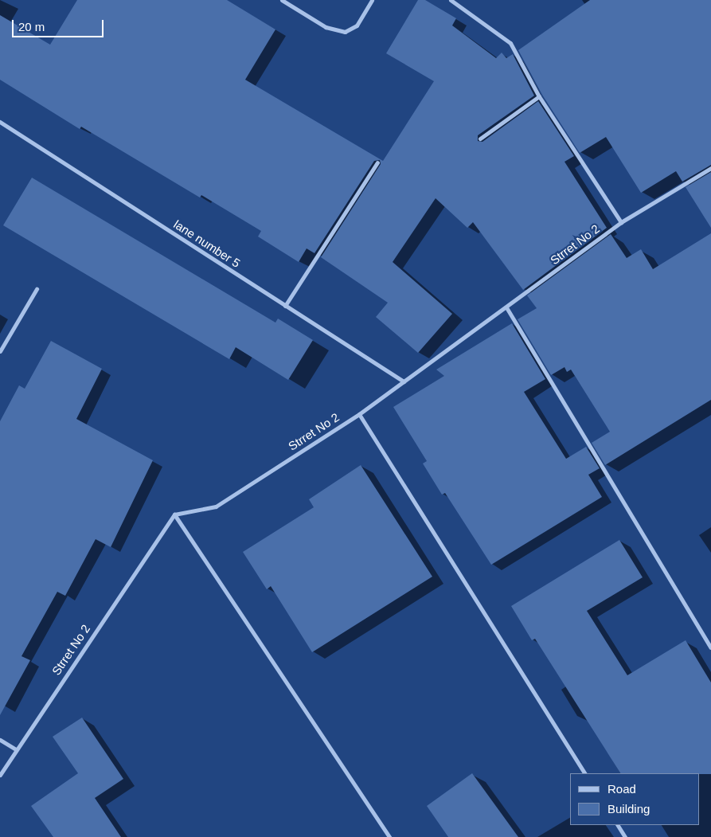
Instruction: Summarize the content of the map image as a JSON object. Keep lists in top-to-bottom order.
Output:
{
  "streets": {
    "street": ["lane number 5", "Strret No 2"]
  },
  "crossings": [
    ["lane number 5", "Strret No 2"]
  ],
  "legend": ["Road", "Building"],
  "scale_bar": "20 m"
}
